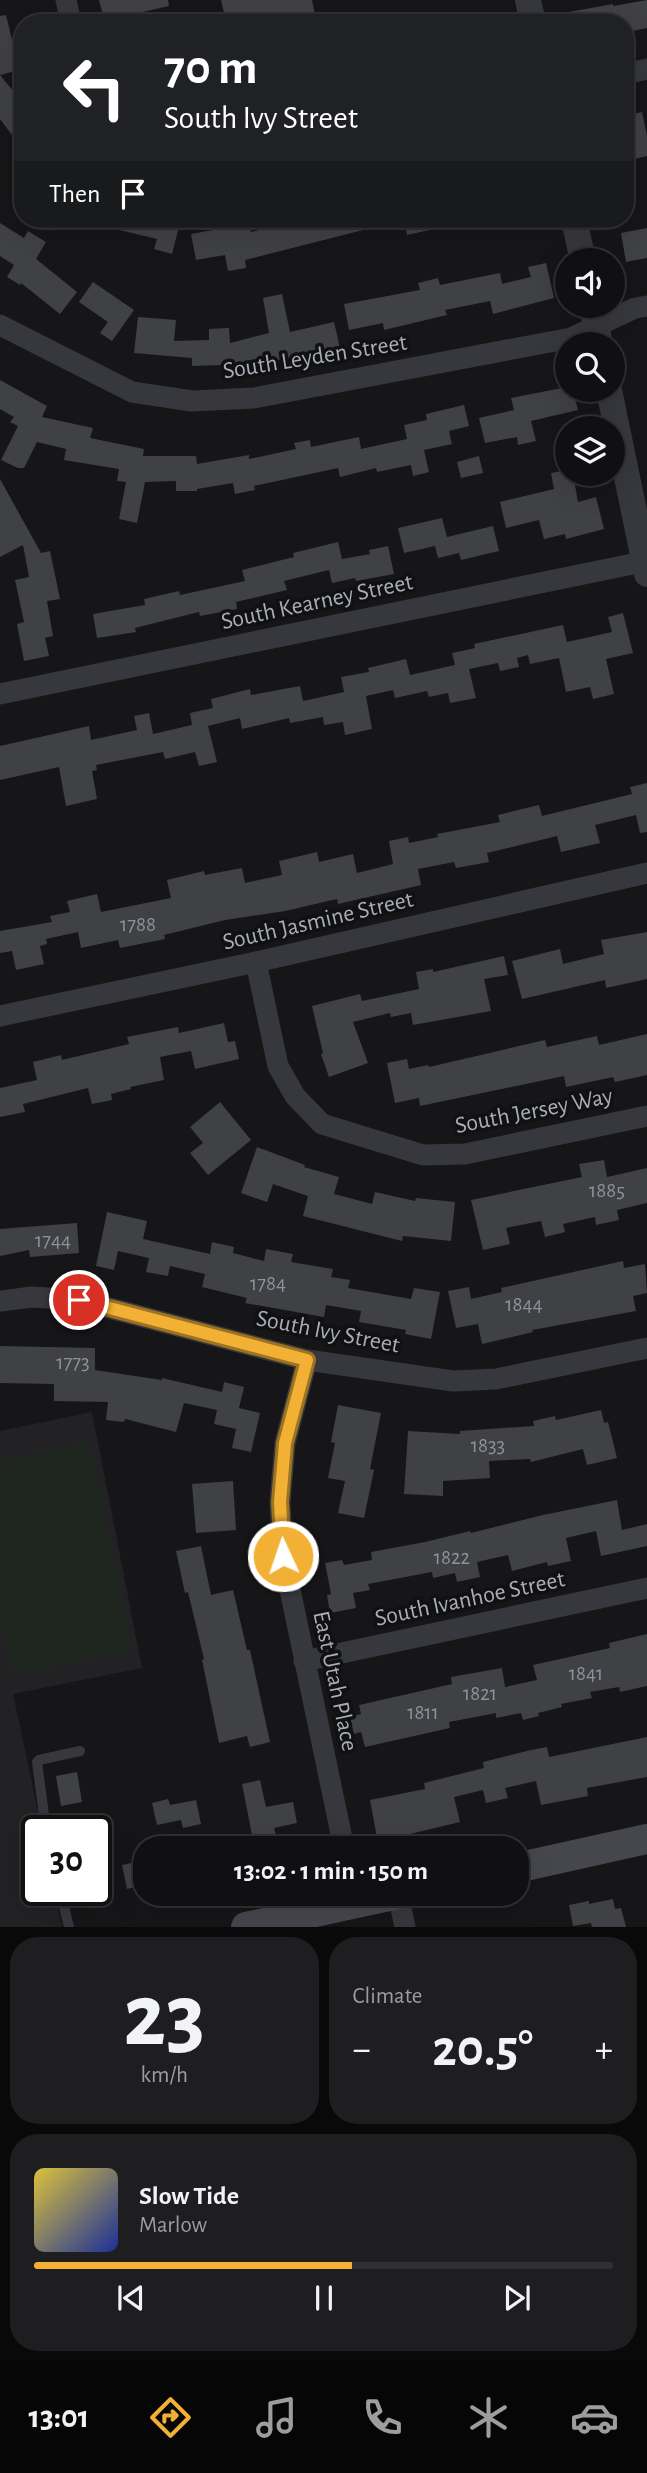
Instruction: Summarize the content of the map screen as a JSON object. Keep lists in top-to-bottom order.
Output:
{
  "streets": {
    "street": [
      "South Leyden Street",
      "South Kearney Street",
      "South Jasmine Street",
      "South Jersey Way",
      "South Ivy Street",
      "South Ivanhoe Street",
      "East Utah Place"
    ]
  },
  "crossings": [
    ["South Jasmine Street", "South Jersey Way"],
    ["South Ivy Street", "East Utah Place"],
    ["South Ivanhoe Street", "East Utah Place"]
  ],
  "house_numbers": [
    "1788",
    "1885",
    "1744",
    "1784",
    "1844",
    "1773",
    "1833",
    "1822",
    "1841",
    "1821",
    "1811"
  ],
  "page": {
    "turn": ["70 m", "South Ivy Street"],
    "then": "Then",
    "limit": "30",
    "trip": "13:02 · 1 min · 150 m",
    "tile": [
      ["23", "km/h"],
      "Climate"
    ],
    "heat": ["−", "20.5°", "+"],
    "song": ["Slow Tide", "Marlow"],
    "tabs": "13:01"
  }
}
